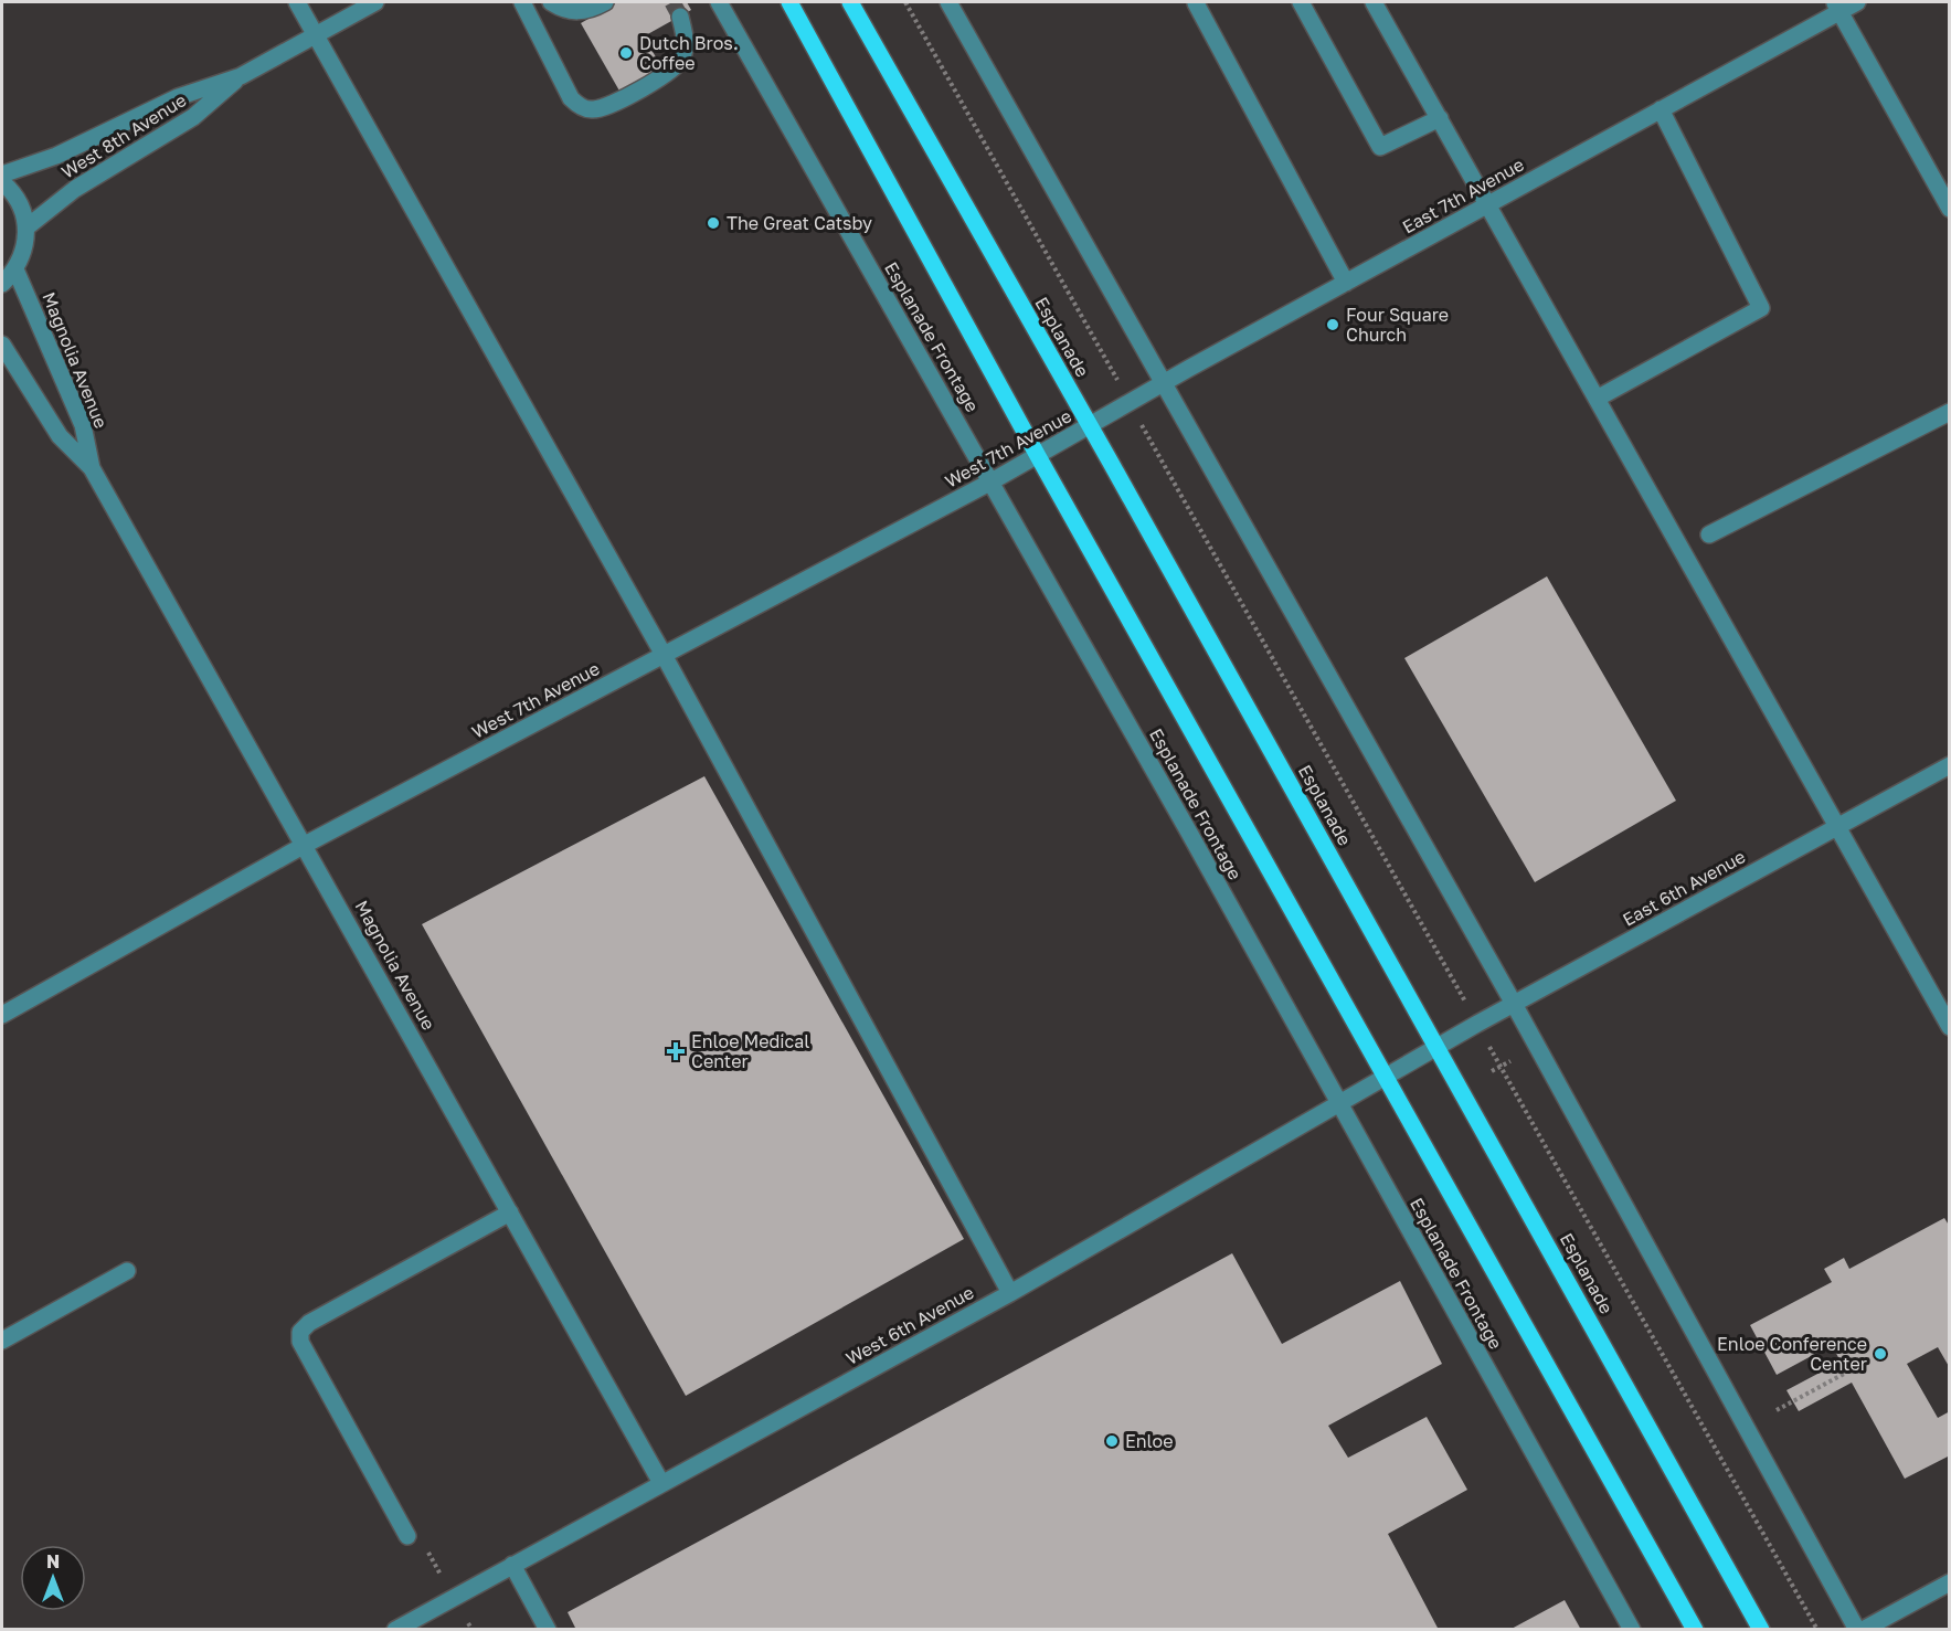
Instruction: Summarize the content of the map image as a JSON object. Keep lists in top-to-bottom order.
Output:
{
  "streets": {
    "main road": ["Esplanade"],
    "street": [
      "West 8th Avenue",
      "East 7th Avenue",
      "Esplanade Frontage",
      "Magnolia Avenue",
      "West 7th Avenue",
      "East 6th Avenue",
      "West 6th Avenue"
    ]
  },
  "crossings": [
    ["East 7th Avenue", "Esplanade"],
    ["East 7th Avenue", "West 7th Avenue"],
    ["Esplanade Frontage", "West 7th Avenue"],
    ["Esplanade Frontage", "West 6th Avenue"],
    ["Esplanade", "West 7th Avenue"],
    ["Esplanade", "East 6th Avenue"],
    ["Esplanade", "West 6th Avenue"],
    ["Magnolia Avenue", "West 7th Avenue"],
    ["Magnolia Avenue", "West 6th Avenue"],
    ["East 6th Avenue", "West 6th Avenue"]
  ],
  "places": {
    "other": [
      "Dutch Bros. Coffee",
      "The Great Catsby",
      "Four Square Church",
      "Enloe Conference Center",
      "Enloe"
    ],
    "health": ["Enloe Medical Center"]
  },
  "north": "top"
}
